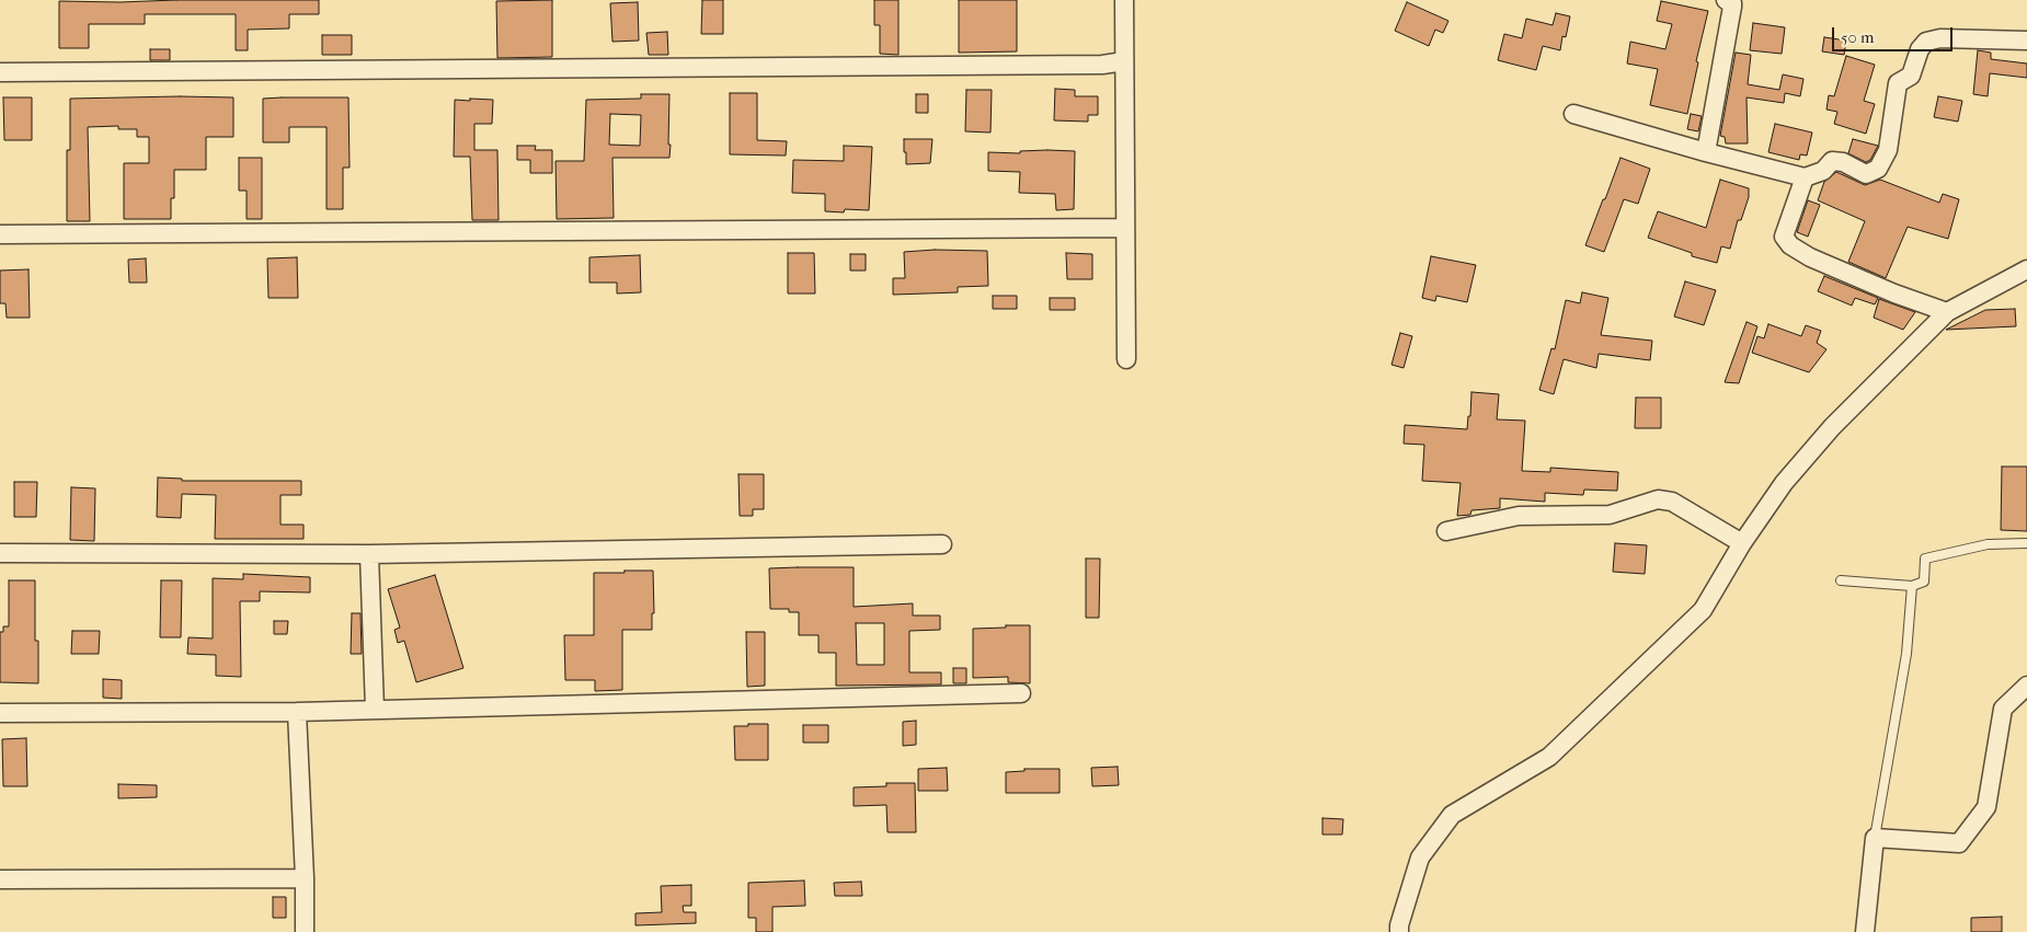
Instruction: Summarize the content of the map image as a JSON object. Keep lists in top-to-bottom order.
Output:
{
  "scale_bar": "50 m"
}
